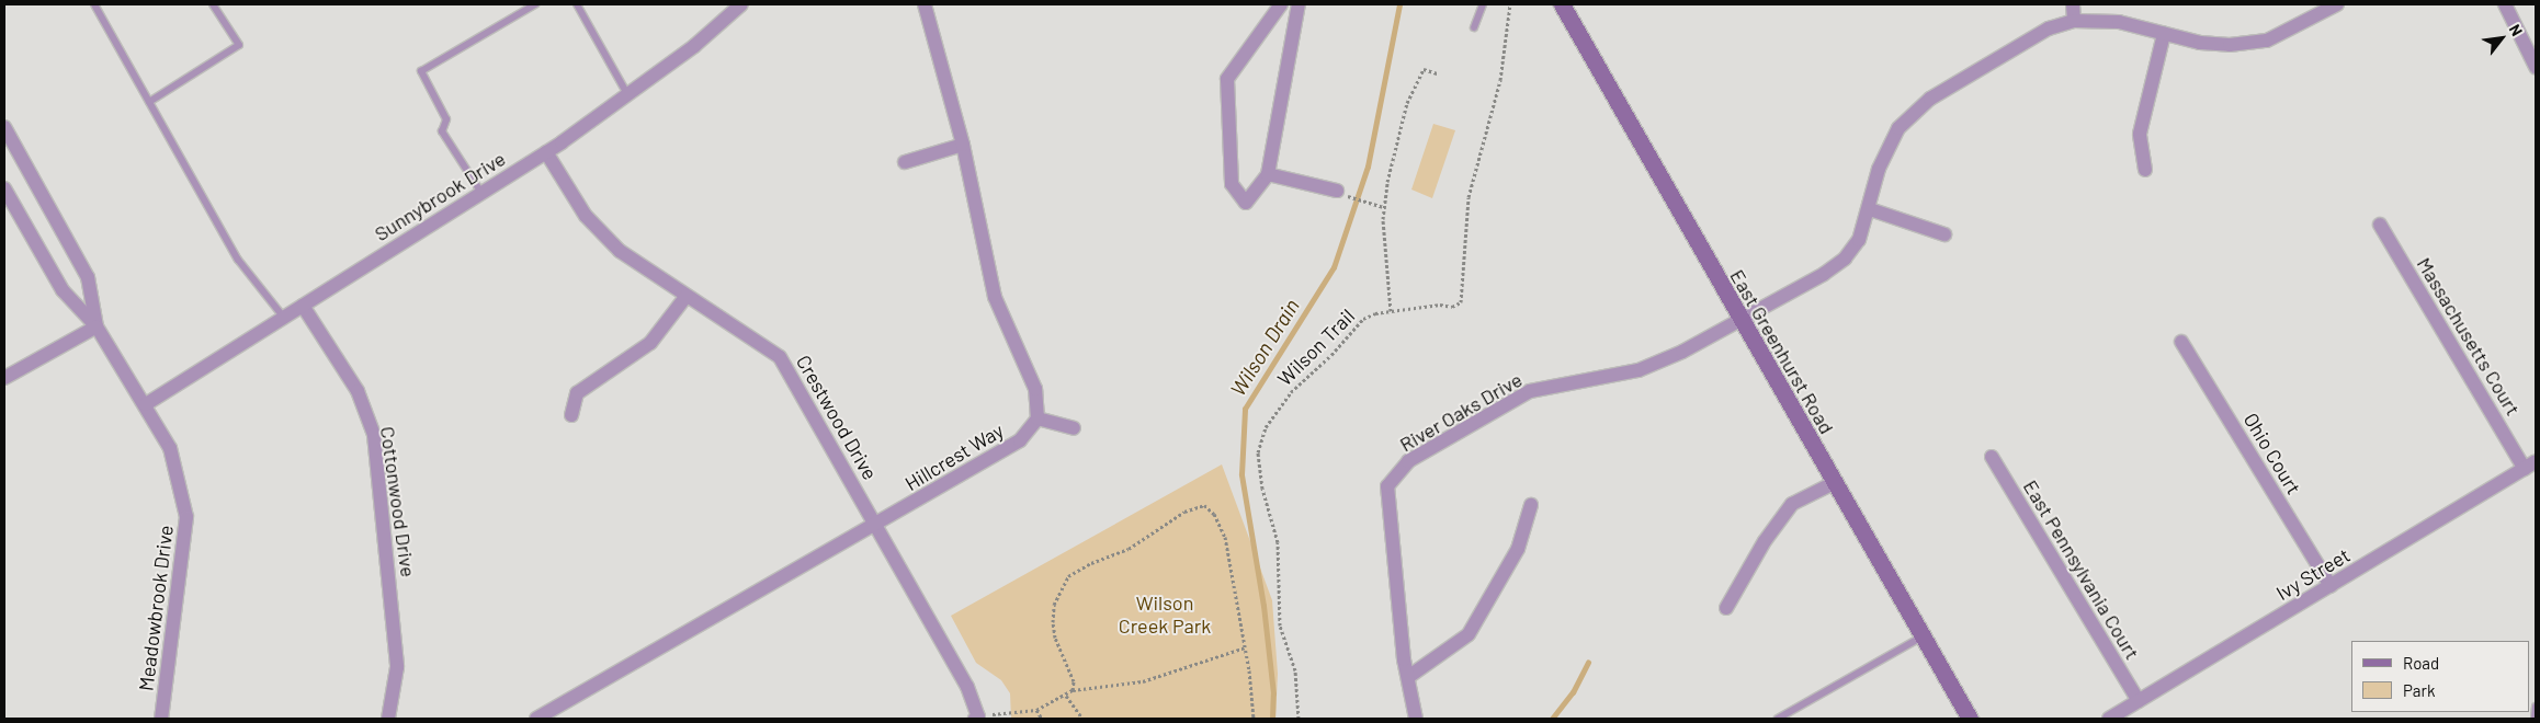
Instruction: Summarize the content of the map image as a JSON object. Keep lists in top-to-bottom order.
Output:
{
  "streets": {
    "main road": ["East Greenhurst Road"],
    "street": [
      "Sunnybrook Drive",
      "Massachusetts Court",
      "River Oaks Drive",
      "Crestwood Drive",
      "Ohio Court",
      "Hillcrest Way",
      "Cottonwood Drive",
      "East Pennsylvania Court",
      "Ivy Street",
      "Meadowbrook Drive"
    ],
    "path": ["Wilson Trail"]
  },
  "crossings": [
    ["Sunnybrook Drive", "Crestwood Drive"],
    ["Sunnybrook Drive", "Cottonwood Drive"],
    ["Sunnybrook Drive", "Meadowbrook Drive"],
    ["Massachusetts Court", "Ivy Street"],
    ["East Greenhurst Road", "River Oaks Drive"],
    ["Crestwood Drive", "Hillcrest Way"],
    ["Ohio Court", "Ivy Street"],
    ["East Pennsylvania Court", "Ivy Street"]
  ],
  "water": ["Wilson Drain"],
  "parks": ["Wilson Creek Park"],
  "legend": ["Road", "Park"],
  "north": "top right"
}
